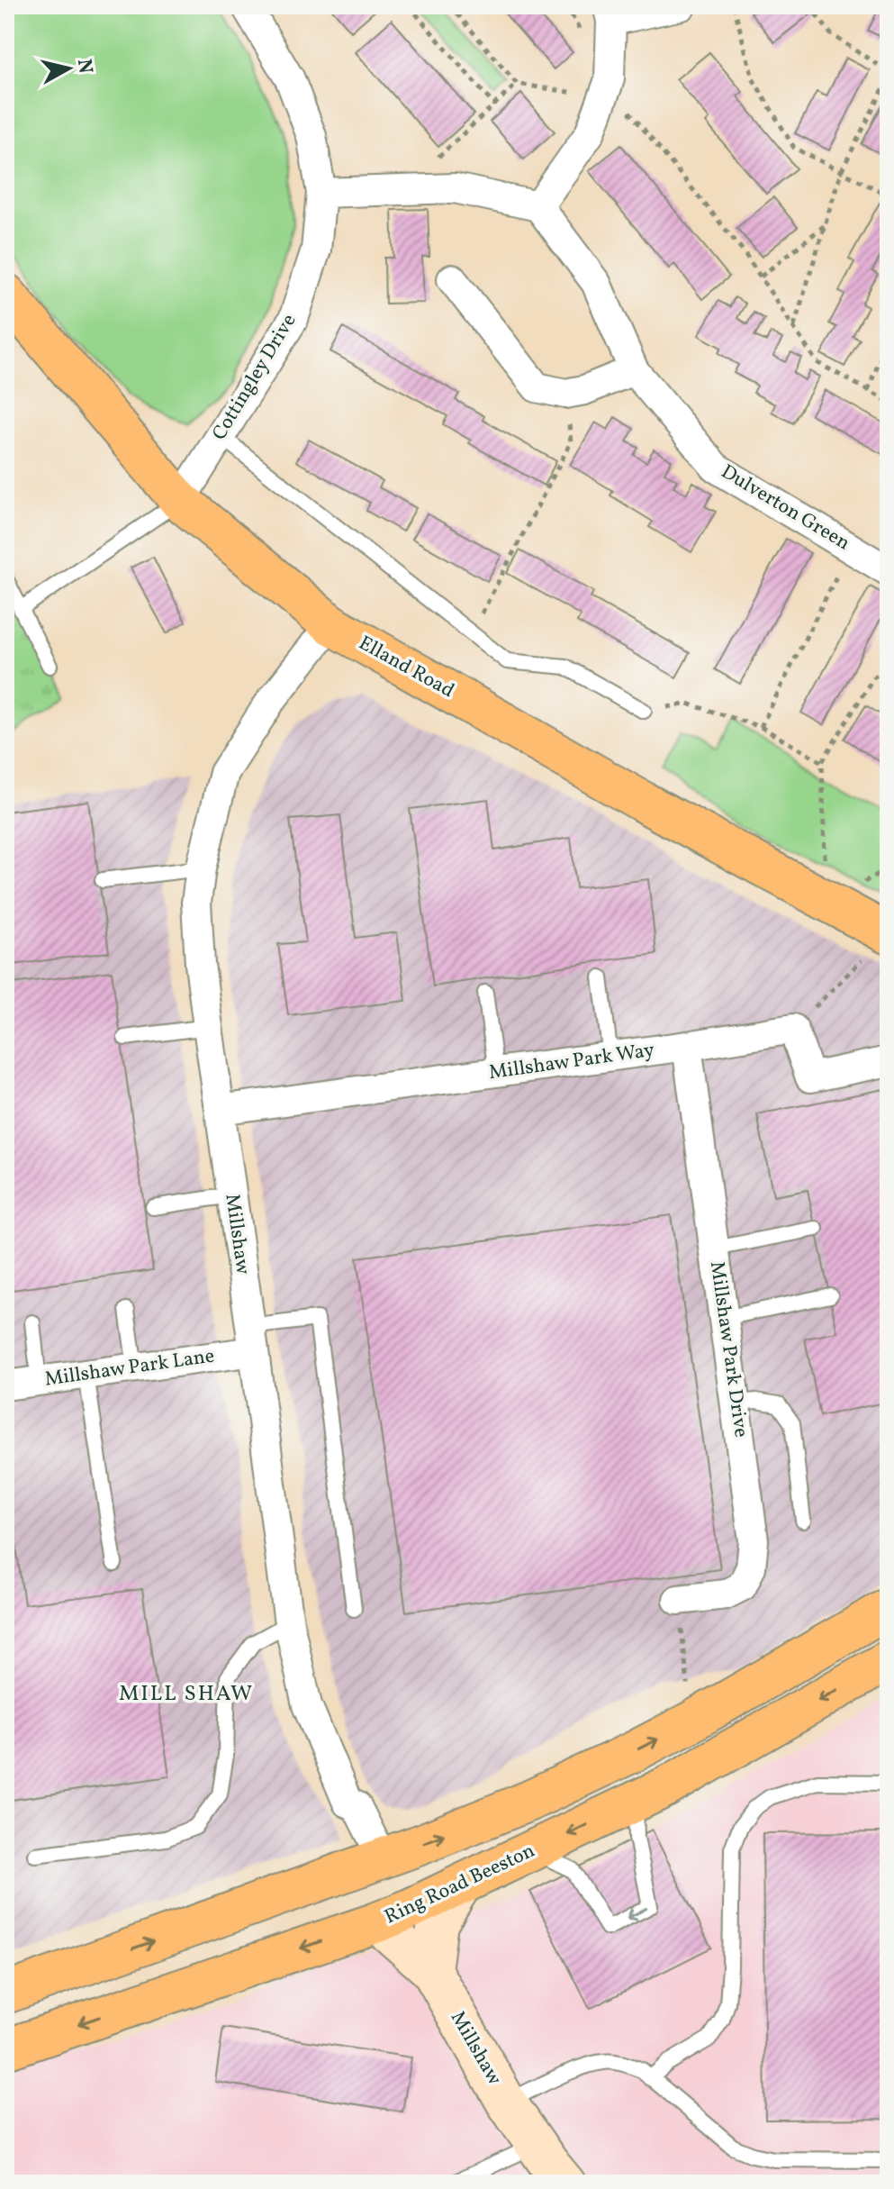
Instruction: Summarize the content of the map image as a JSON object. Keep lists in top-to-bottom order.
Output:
{
  "streets": {
    "main road": ["Elland Road", "Ring Road Beeston"],
    "street": [
      "Cottingley Drive",
      "Dulverton Green",
      "Millshaw Park Way",
      "Millshaw",
      "Millshaw Park Drive",
      "Millshaw Park Lane"
    ]
  },
  "crossings": [
    ["Cottingley Drive", "Elland Road"],
    ["Elland Road", "Millshaw"],
    ["Millshaw Park Way", "Millshaw"],
    ["Millshaw Park Way", "Millshaw Park Drive"],
    ["Millshaw", "Millshaw Park Lane"],
    ["Millshaw", "Ring Road Beeston"]
  ],
  "districts": ["MILL SHAW"],
  "north": "right"
}
